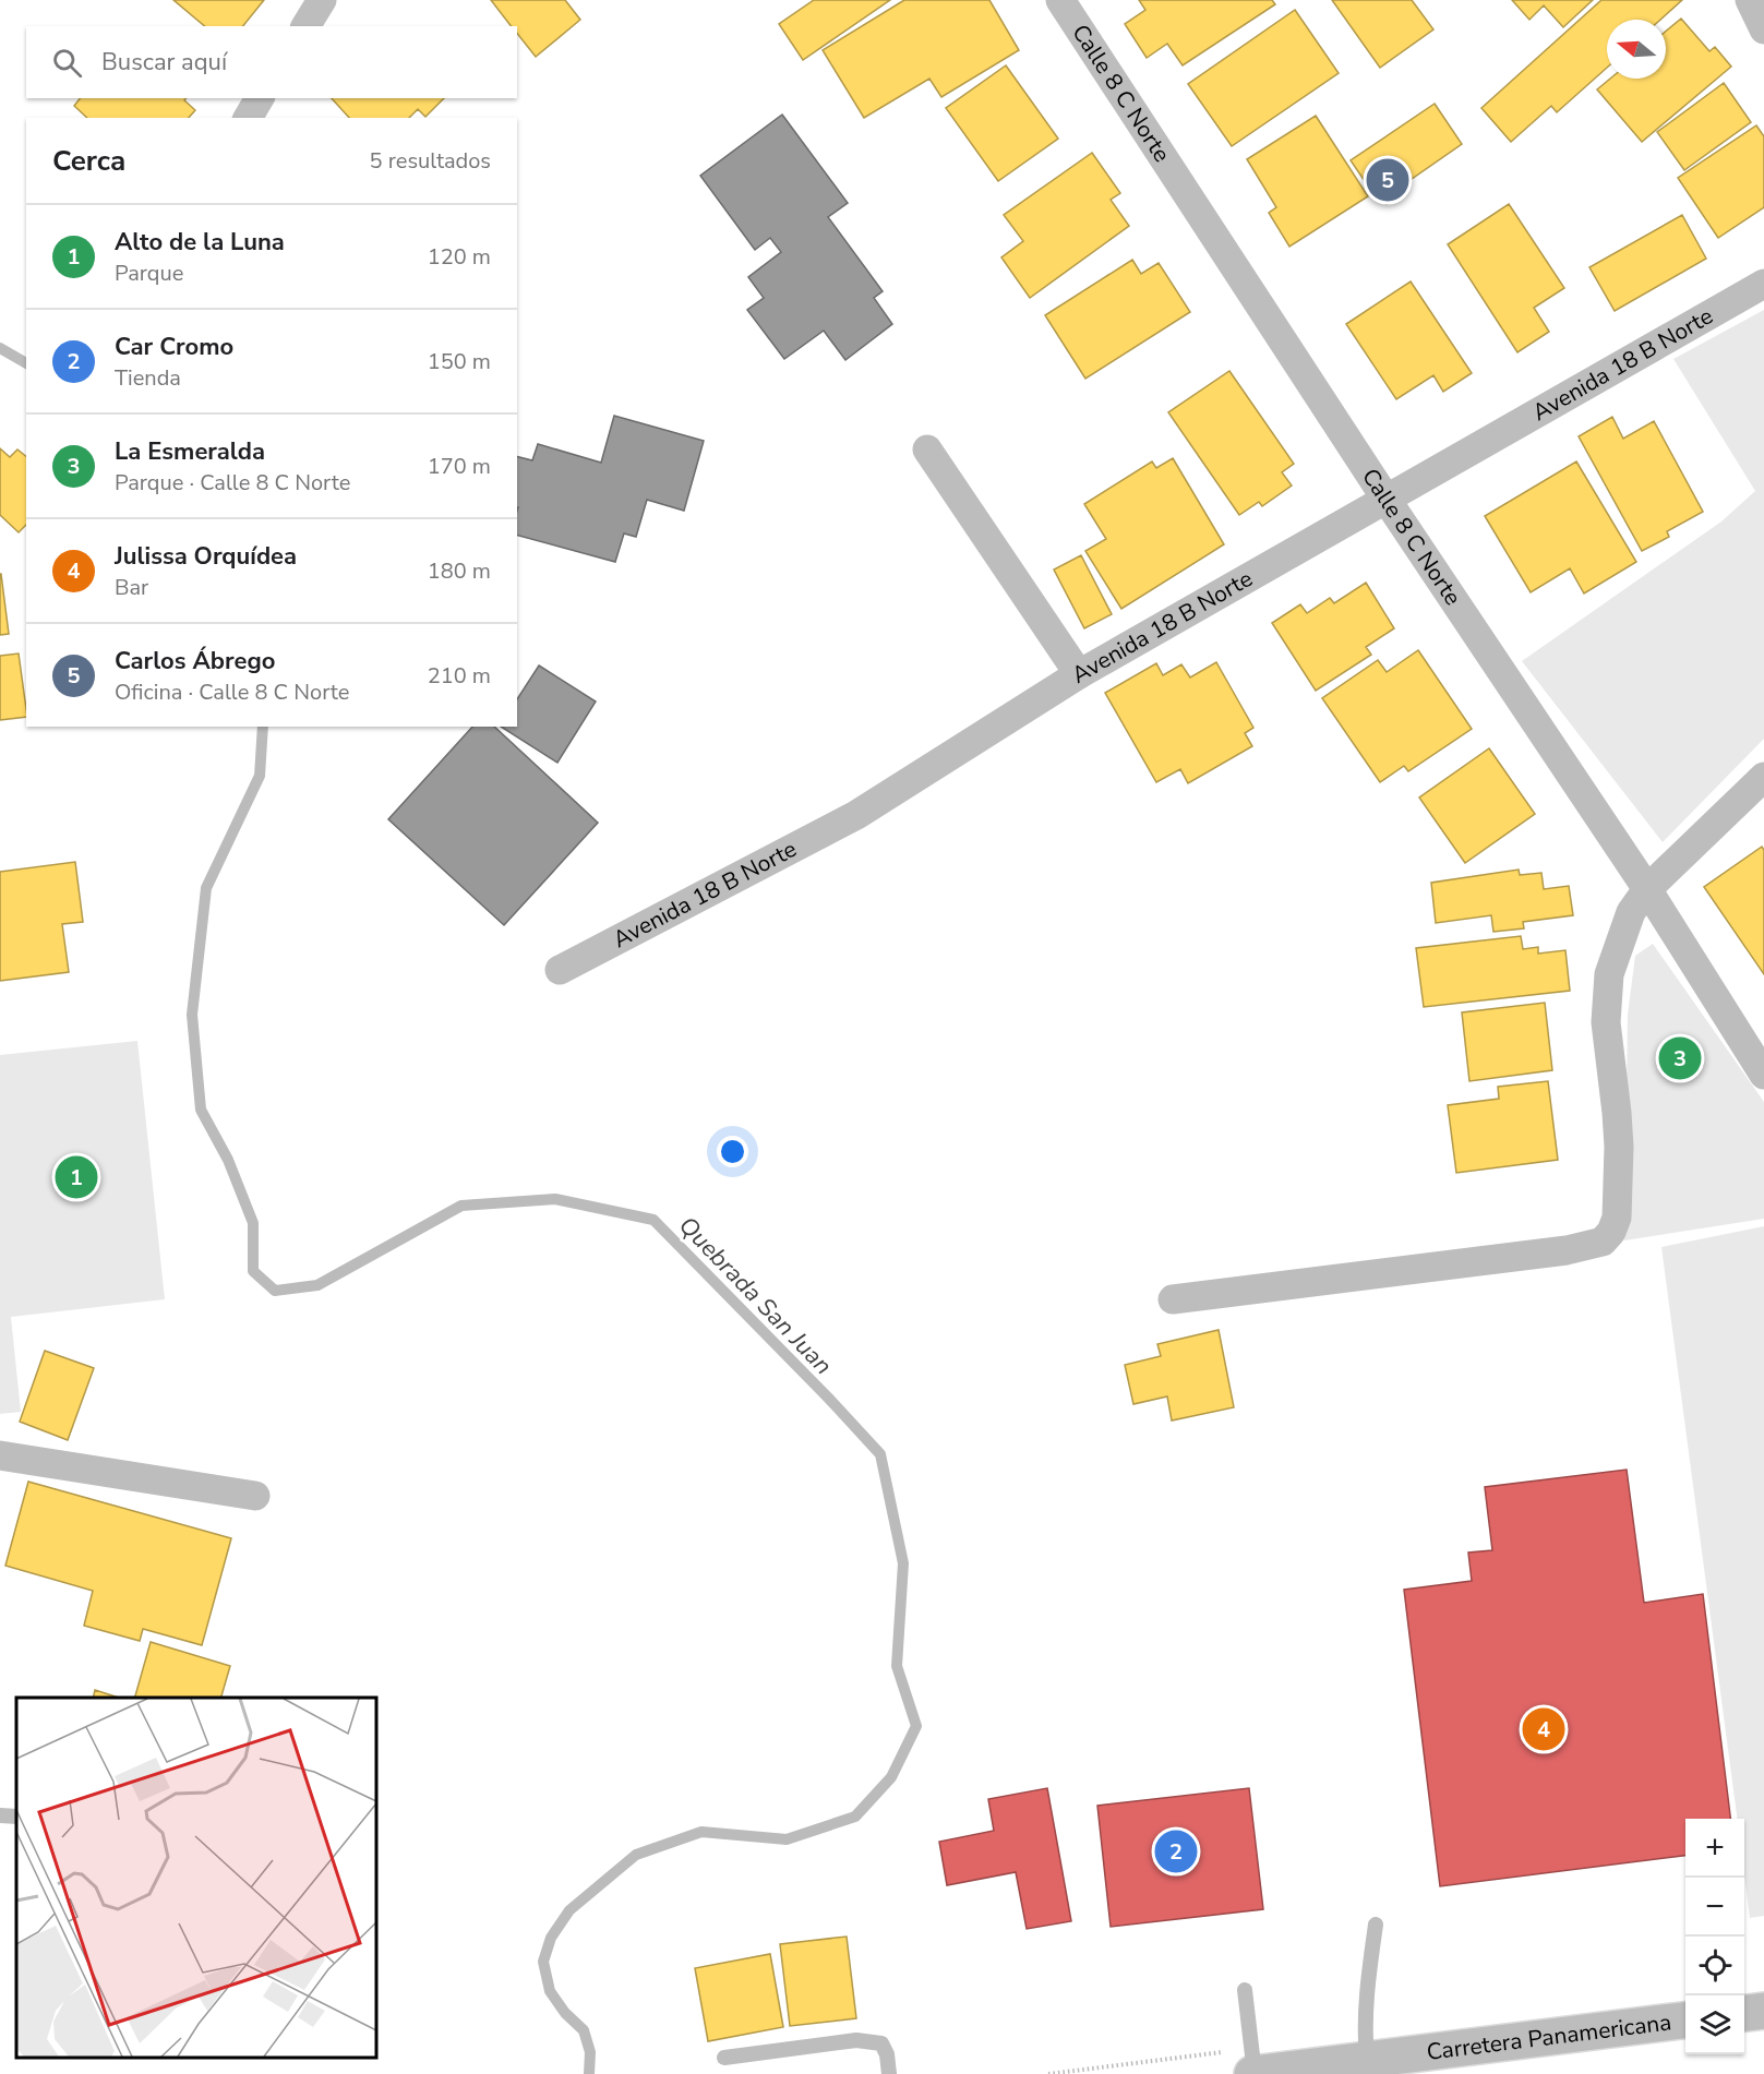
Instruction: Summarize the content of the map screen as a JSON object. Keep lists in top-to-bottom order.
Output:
{
  "streets": {
    "highway": ["Carretera Panamericana"],
    "street": ["Calle 8 C Norte", "Avenida 18 B Norte"]
  },
  "crossings": [
    ["Calle 8 C Norte", "Avenida 18 B Norte"]
  ],
  "water": ["Quebrada San Juan"],
  "north": "left",
  "page": {
    "search": "Buscar aquí",
    "heading": ["Cerca", "5 resultados"],
    "pins": [
      "5",
      "3",
      "1",
      "4",
      "2"
    ],
    "list": [
      {
        "mark": "1",
        "name": "Alto de la Luna",
        "note": "Parque",
        "value": "120 m"
      },
      {
        "mark": "2",
        "name": "Car Cromo",
        "note": "Tienda",
        "value": "150 m"
      },
      {
        "mark": "3",
        "name": "La Esmeralda",
        "note": "Parque · Calle 8 C Norte",
        "value": "170 m"
      },
      {
        "mark": "4",
        "name": "Julissa Orquídea",
        "note": "Bar",
        "value": "180 m"
      },
      {
        "mark": "5",
        "name": "Carlos Ábrego",
        "note": "Oficina · Calle 8 C Norte",
        "value": "210 m"
      }
    ],
    "map_buttons": ["+", "−"]
  }
}
